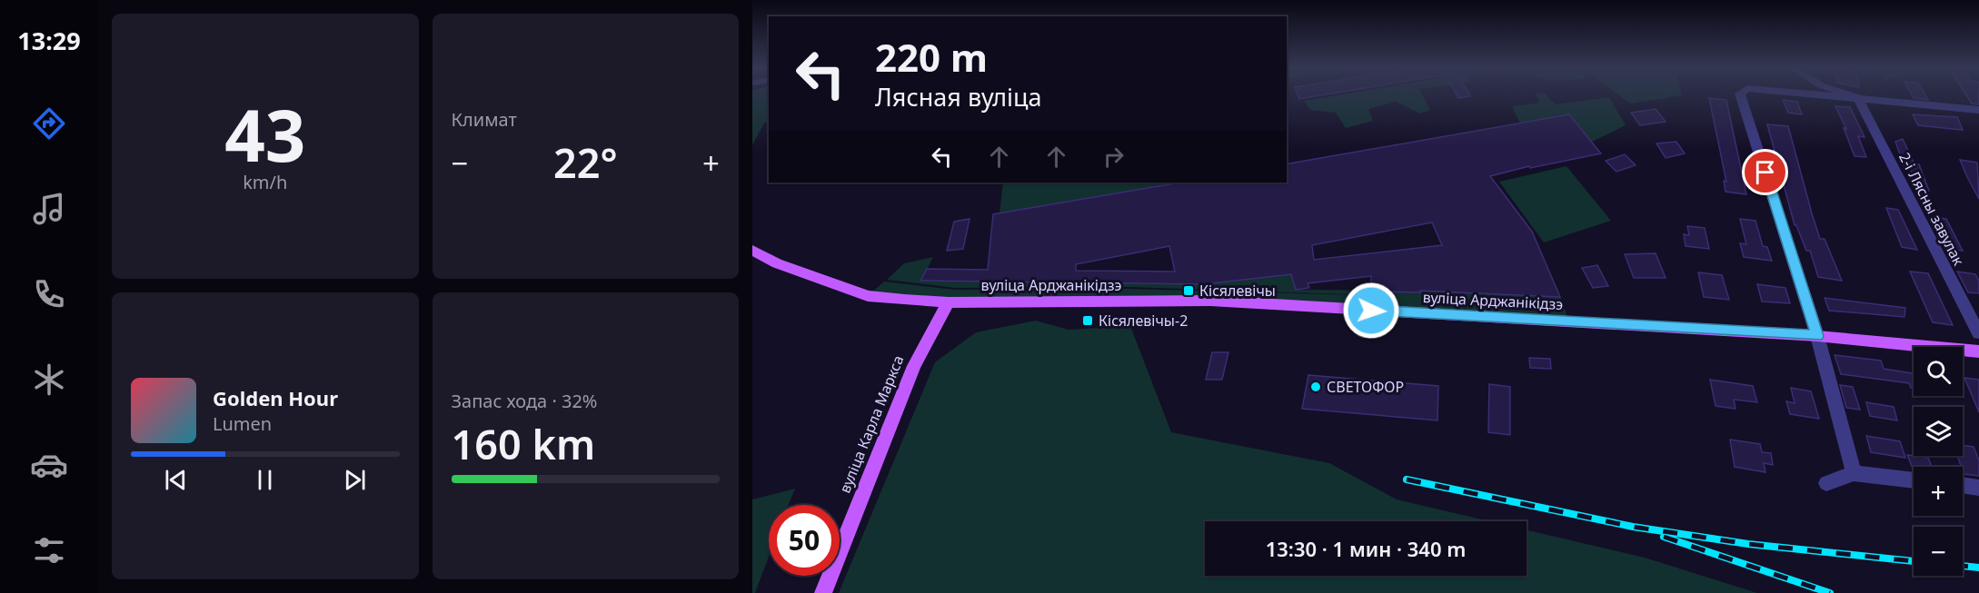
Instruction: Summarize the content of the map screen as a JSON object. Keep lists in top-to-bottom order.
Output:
{
  "streets": {
    "main road": ["вуліца Арджанікідзэ", "вуліца Карла Маркса"],
    "street": ["2-і Лясны завулак"]
  },
  "crossings": [
    ["вуліца Арджанікідзэ", "вуліца Карла Маркса"]
  ],
  "places": {
    "transit": ["Кісялевічы", "Кісялевічы-2"],
    "other": ["СВЕТОФОР"]
  },
  "page": {
    "tabs": "13:29",
    "tile": [
      ["43", "km/h"],
      "Климат",
      ["Запас хода · 32%", "160 km"]
    ],
    "turn": ["220 m", "Лясная вуліца"],
    "heat": ["−", "22°", "+"],
    "map_buttons": ["+", "−"],
    "song": ["Golden Hour", "Lumen"],
    "limit": "50",
    "trip": "13:30 · 1 мин · 340 m"
  }
}
